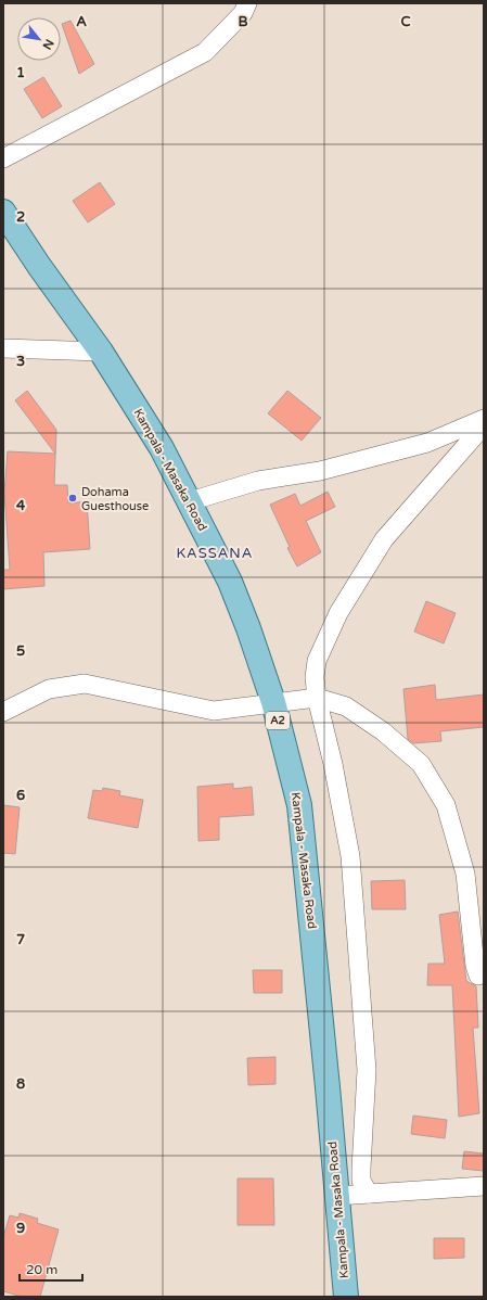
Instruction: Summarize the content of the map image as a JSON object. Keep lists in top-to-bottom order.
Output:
{
  "streets": {
    "main road": ["Kampala - Masaka Road", "A2"]
  },
  "districts": ["KASSANA"],
  "places": ["Dohama Guesthouse"],
  "scale_bar": "20 m",
  "north": "bottom right",
  "grid": {
    "columns": ["A", "B", "C"],
    "rows": [
      "1",
      "2",
      "3",
      "4",
      "5",
      "6",
      "7",
      "8",
      "9"
    ]
  }
}
